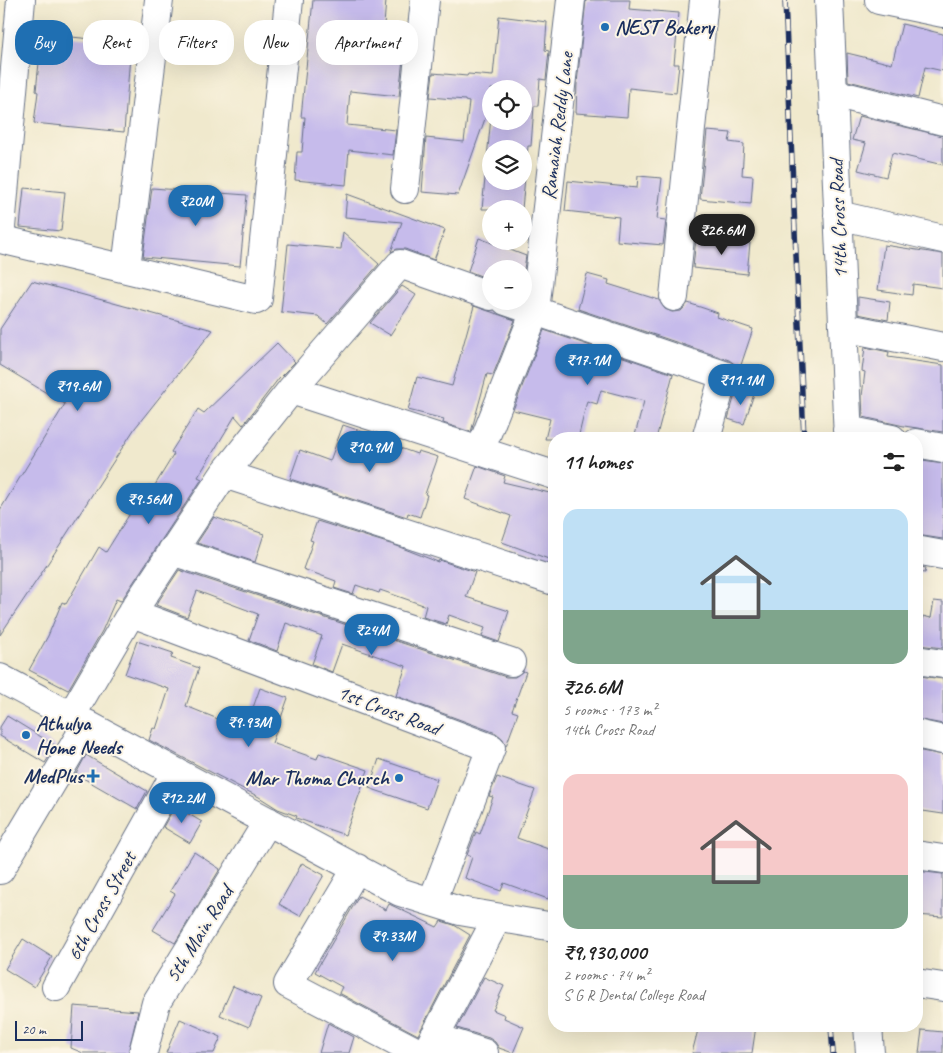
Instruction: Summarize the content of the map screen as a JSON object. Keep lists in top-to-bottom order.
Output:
{
  "streets": {
    "street": [
      "Ramaiah Reddy Lane",
      "14th Cross Road",
      "1st Cross Road",
      "6th Cross Street",
      "5th Main Road"
    ]
  },
  "places": {
    "other": ["NEST Bakery", "Athulya Home Needs", "Mar Thoma Church"],
    "health": ["MedPlus"]
  },
  "scale_bar": "20 m",
  "page": {
    "chip": [
      "Buy",
      "Rent",
      "Filters",
      "New",
      "Apartment"
    ],
    "map_buttons": ["+", "−"],
    "price": [
      "₹20M",
      "₹26.6M",
      "₹17.1M",
      "₹11.1M",
      "₹19.6M",
      "₹10.9M",
      "₹9.56M",
      "₹24M",
      "₹9.93M",
      "₹12.2M",
      "₹9.33M"
    ],
    "heading": "11 homes",
    "list": [
      {
        "name": "₹26.6M",
        "note": "5 rooms · 173 m² · 14th Cross Road"
      },
      {
        "name": "₹9,930,000",
        "note": "2 rooms · 74 m² · S G R Dental College Road"
      }
    ],
    "scale": "20 m"
  }
}
